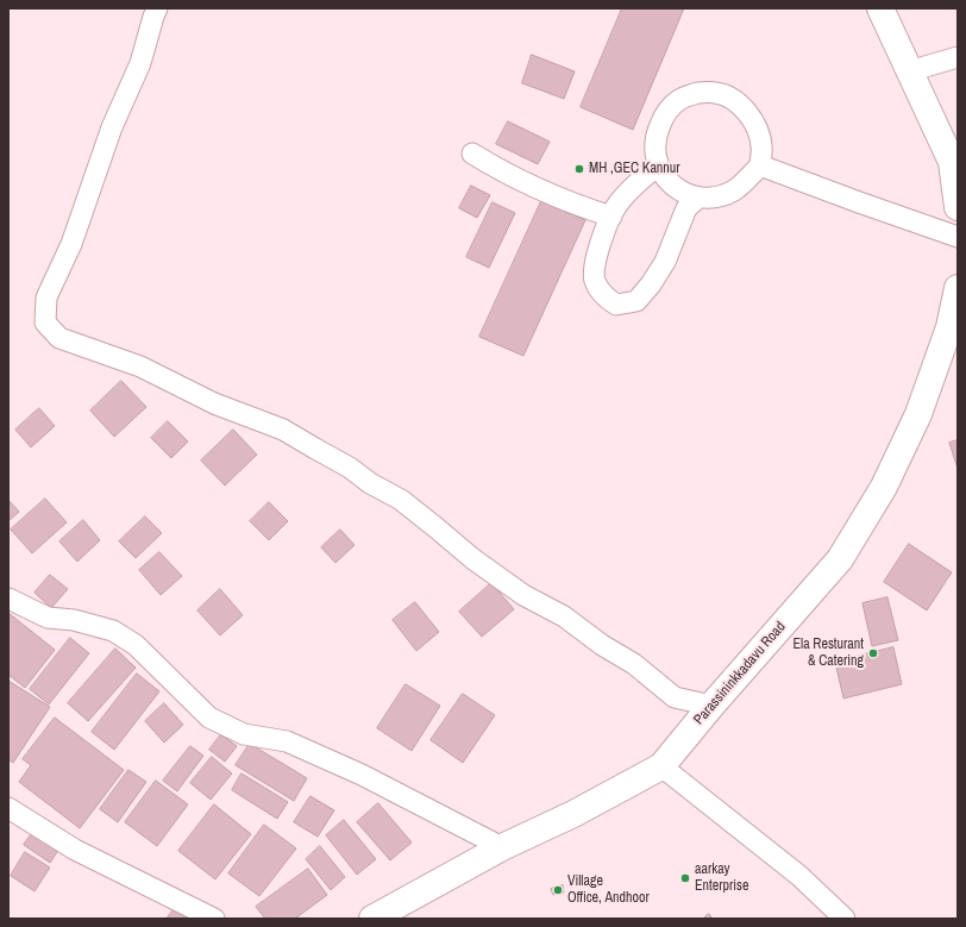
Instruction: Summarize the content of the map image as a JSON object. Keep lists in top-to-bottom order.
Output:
{
  "streets": {
    "main road": ["Parassininkkadavu Road"]
  },
  "places": [
    "MH ,GEC Kannur",
    "Ela Resturant & Catering",
    "aarkay Enterprise",
    "Village Office, Andhoor"
  ]
}
